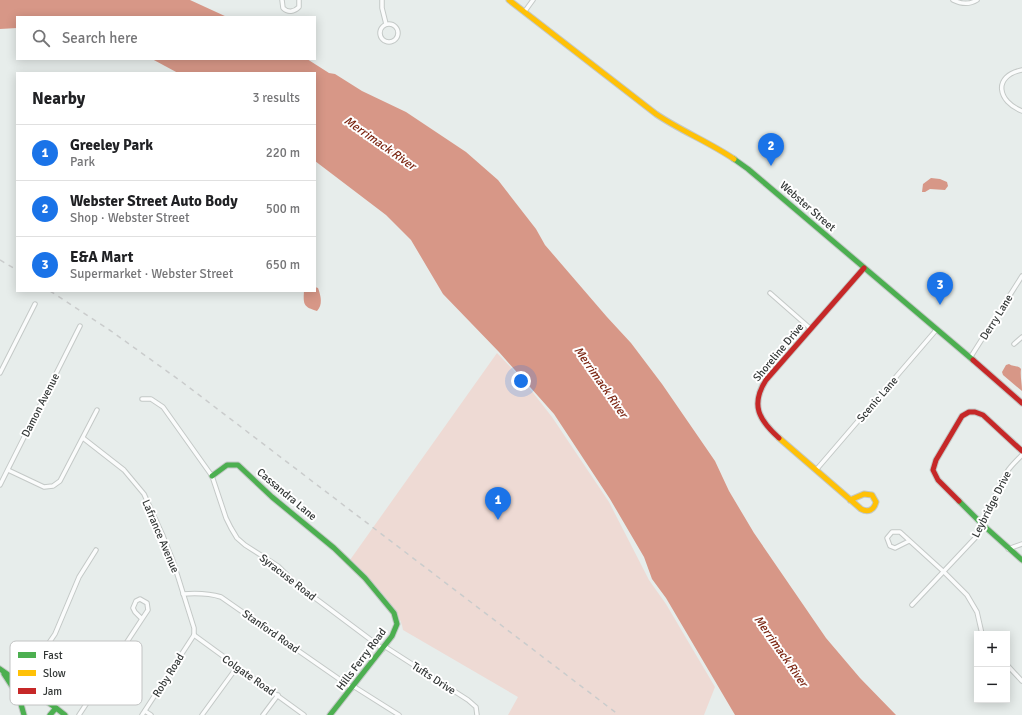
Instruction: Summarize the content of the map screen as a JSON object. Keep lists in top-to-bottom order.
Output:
{
  "streets": {
    "street": [
      "Webster Street",
      "Derry Lane",
      "Shoreline Drive",
      "Scenic Lane",
      "Damon Avenue",
      "Cassandra Lane",
      "Leybridge Drive",
      "Lafrance Avenue",
      "Syracuse Road",
      "Stanford Road",
      "Hills Ferry Road",
      "Roby Road",
      "Colgate Road",
      "Tufts Drive"
    ]
  },
  "crossings": [
    ["Webster Street", "Derry Lane"],
    ["Webster Street", "Shoreline Drive"],
    ["Webster Street", "Scenic Lane"],
    ["Shoreline Drive", "Scenic Lane"],
    ["Cassandra Lane", "Syracuse Road"],
    ["Cassandra Lane", "Hills Ferry Road"],
    ["Lafrance Avenue", "Stanford Road"],
    ["Lafrance Avenue", "Roby Road"],
    ["Lafrance Avenue", "Colgate Road"],
    ["Syracuse Road", "Hills Ferry Road"],
    ["Syracuse Road", "Tufts Drive"],
    ["Stanford Road", "Hills Ferry Road"],
    ["Hills Ferry Road", "Tufts Drive"],
    ["Roby Road", "Colgate Road"]
  ],
  "water": ["Merrimack River"],
  "legend": ["Fast", "Slow", "Jam"],
  "page": {
    "search": "Search here",
    "heading": ["Nearby", "3 results"],
    "list": [
      {
        "mark": "1",
        "name": "Greeley Park",
        "note": "Park",
        "value": "220 m"
      },
      {
        "mark": "2",
        "name": "Webster Street Auto Body",
        "note": "Shop · Webster Street",
        "value": "500 m"
      },
      {
        "mark": "3",
        "name": "E&A Mart",
        "note": "Supermarket · Webster Street",
        "value": "650 m"
      }
    ],
    "pins": ["2", "3", "1"],
    "map_buttons": ["+", "−"]
  }
}
